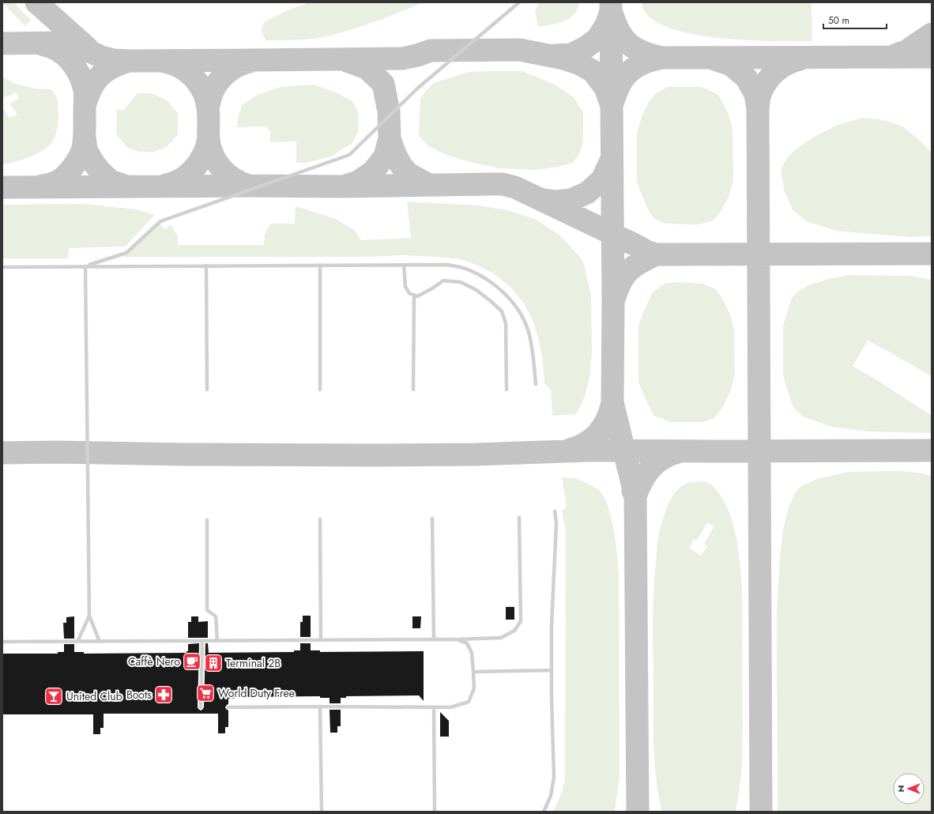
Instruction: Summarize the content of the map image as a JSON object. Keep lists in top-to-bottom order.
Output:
{
  "places": {
    "cafe": ["Caffè Nero"],
    "building": ["Terminal 2B"],
    "supermarket": ["World Duty Free"],
    "pharmacy": ["Boots"],
    "bar": ["United Club"]
  },
  "scale_bar": "50 m",
  "north": "left"
}
